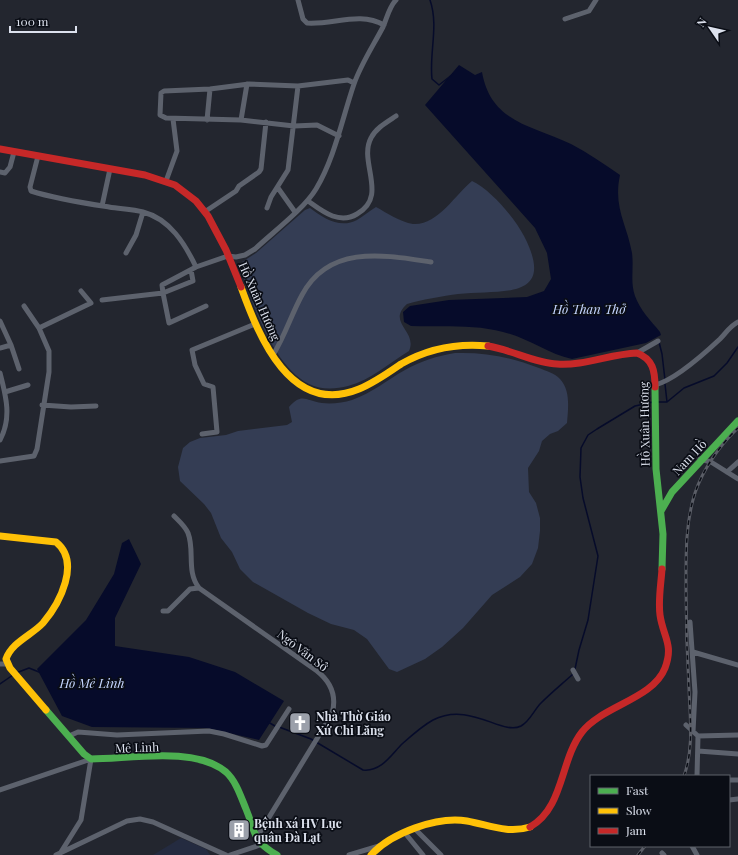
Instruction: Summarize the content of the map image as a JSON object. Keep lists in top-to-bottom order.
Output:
{
  "streets": {
    "main road": ["Hồ Xuân Hương", "Nam Hồ", "Mê Linh"],
    "street": ["Ngô Văn Sở"]
  },
  "crossings": [
    ["Hồ Xuân Hương", "Nam Hồ"],
    ["Ngô Văn Sở", "Mê Linh"]
  ],
  "water": ["Hồ Than Thở", "Hồ Mê Linh"],
  "places": {
    "church": ["Nhà Thờ Giáo Xứ Chi Lăng"],
    "building": ["Bệnh xá HV Lục quân Đà Lạt"]
  },
  "legend": ["Fast", "Slow", "Jam"],
  "scale_bar": "100 m",
  "north": "top left"
}
